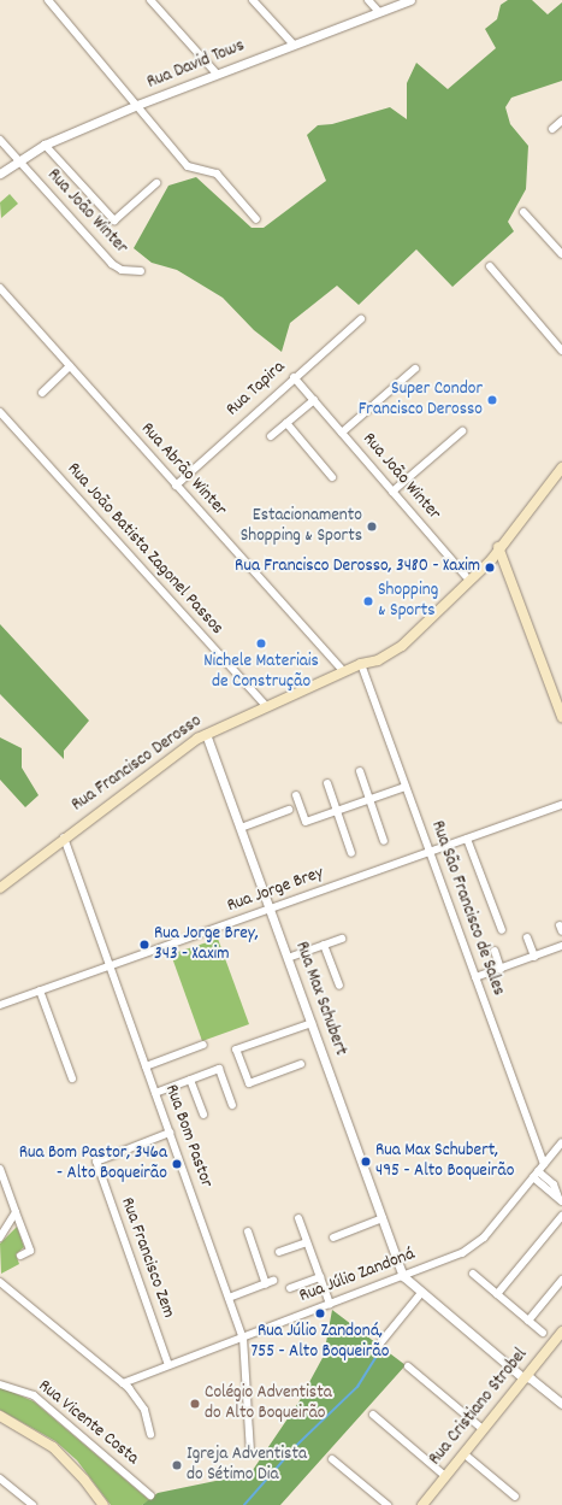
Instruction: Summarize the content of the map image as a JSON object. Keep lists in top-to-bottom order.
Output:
{
  "streets": {
    "main road": ["Rua Francisco Derosso", "Rua Cristiano Strobel"],
    "street": [
      "Rua David Tows",
      "Rua João Winter",
      "Rua Tapira",
      "Rua Abrão Winter",
      "Rua João Batista Zagonel Passos",
      "Rua Jorge Brey",
      "Rua São Francisco de Sales",
      "Rua Max Schubert",
      "Rua Bom Pastor",
      "Rua Francisco Zem",
      "Rua Júlio Zandoná",
      "Rua Vicente Costa"
    ]
  },
  "crossings": [
    ["Rua David Tows", "Rua João Winter"],
    ["Rua João Winter", "Rua Tapira"],
    ["Rua João Winter", "Rua Francisco Derosso"],
    ["Rua Tapira", "Rua Abrão Winter"],
    ["Rua Abrão Winter", "Rua Francisco Derosso"],
    ["Rua João Batista Zagonel Passos", "Rua Francisco Derosso"],
    ["Rua Francisco Derosso", "Rua São Francisco de Sales"],
    ["Rua Francisco Derosso", "Rua Max Schubert"],
    ["Rua Francisco Derosso", "Rua Bom Pastor"],
    ["Rua Jorge Brey", "Rua São Francisco de Sales"],
    ["Rua Jorge Brey", "Rua Max Schubert"],
    ["Rua Jorge Brey", "Rua Bom Pastor"],
    ["Rua São Francisco de Sales", "Rua Júlio Zandoná"],
    ["Rua Max Schubert", "Rua Júlio Zandoná"],
    ["Rua Bom Pastor", "Rua Francisco Zem"],
    ["Rua Bom Pastor", "Rua Júlio Zandoná"],
    ["Rua Francisco Zem", "Rua Júlio Zandoná"]
  ],
  "places": [
    "Super Condor Francisco Derosso",
    "Estacionamento Shopping & Sports",
    "Rua Francisco Derosso, 3480 - Xaxim",
    "Shopping & Sports",
    "Nichele Materiais de Construção",
    "Rua Jorge Brey, 343 - Xaxim",
    "Rua Max Schubert, 495 - Alto Boqueirão",
    "Rua Bom Pastor, 346a - Alto Boqueirão",
    "Rua Júlio Zandoná, 755 - Alto Boqueirão",
    "Colégio Adventista do Alto Boqueirão",
    "Igreja Adventista do Sétimo Dia"
  ]
}
